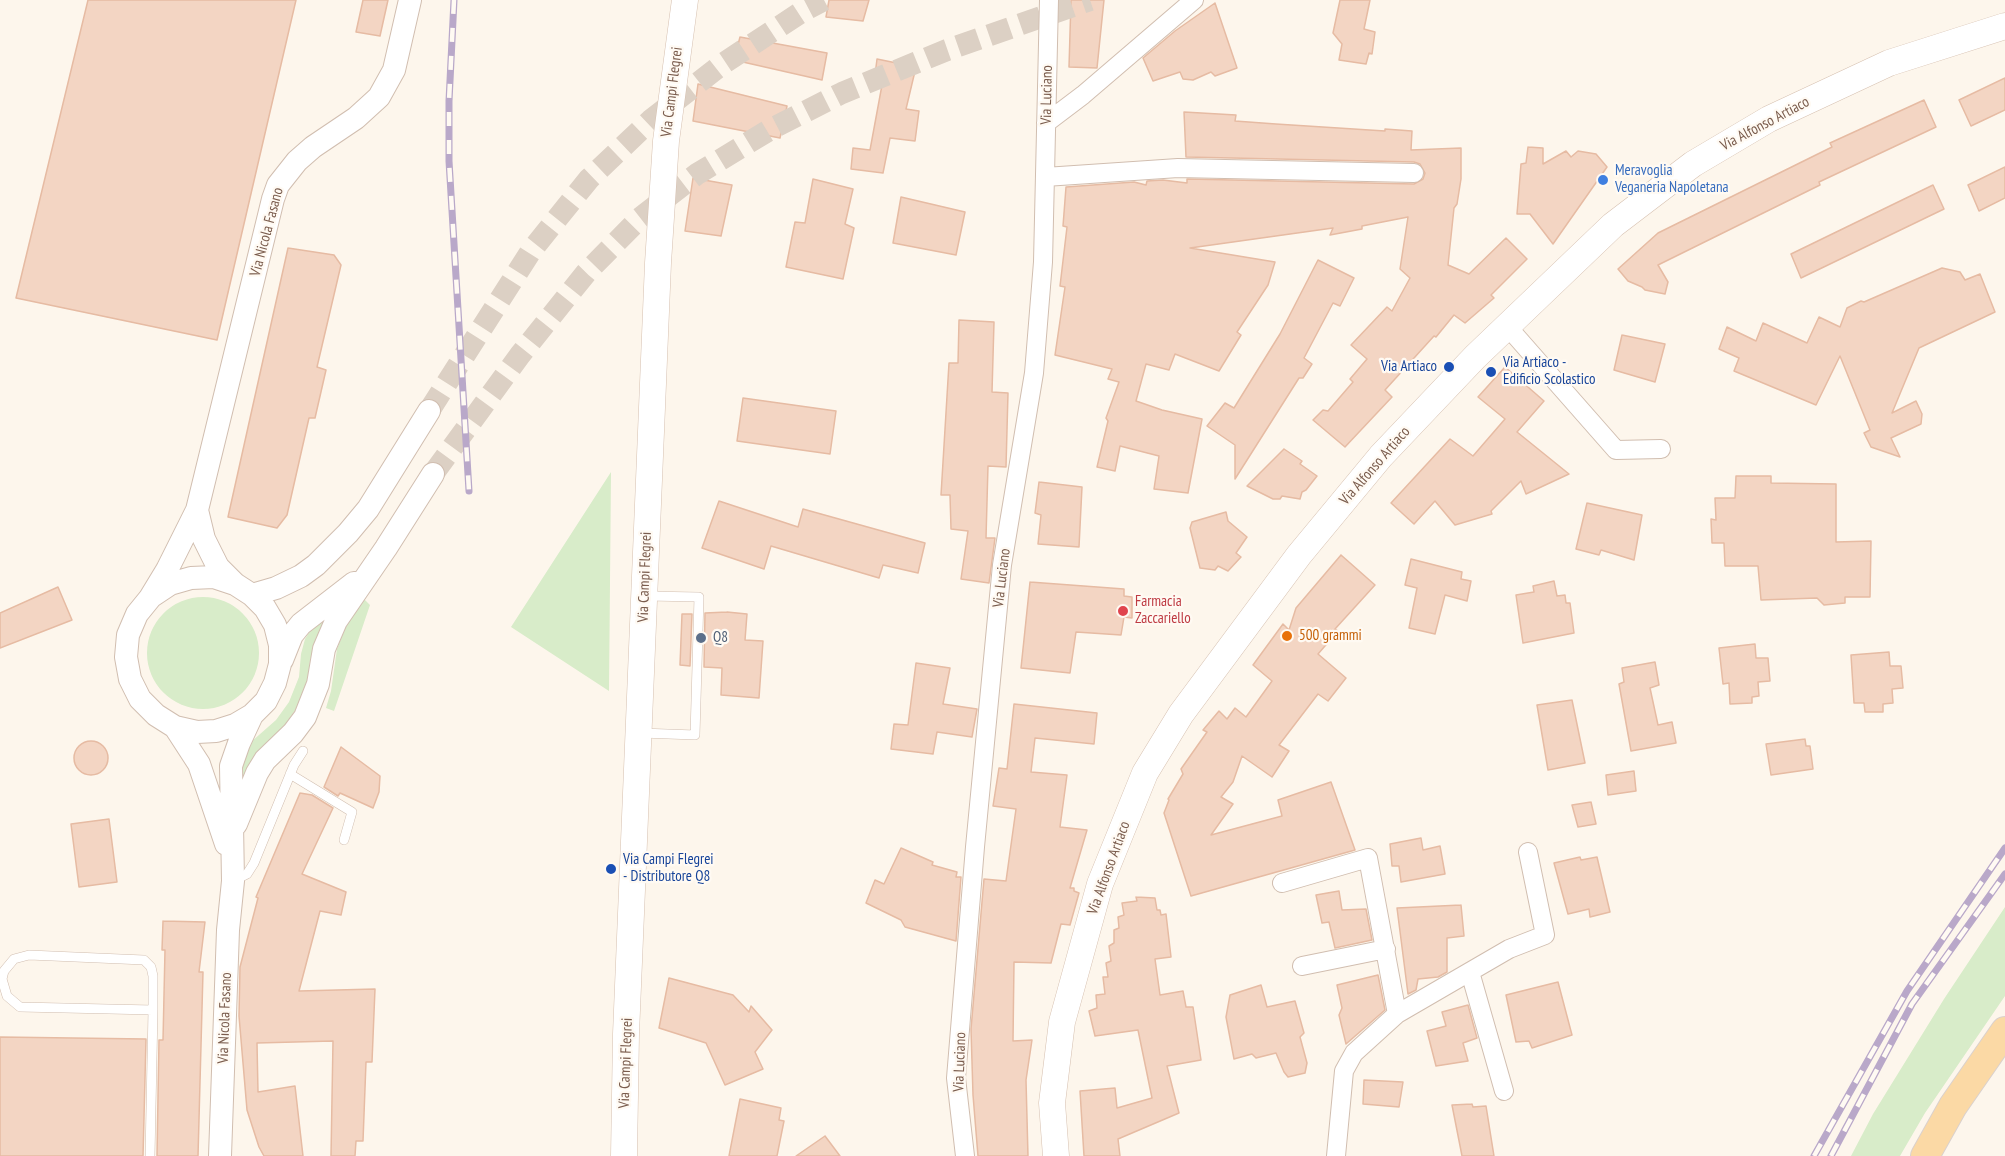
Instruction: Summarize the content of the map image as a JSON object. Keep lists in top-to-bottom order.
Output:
{
  "streets": {
    "main road": ["Via Campi Flegrei", "Via Alfonso Artiaco"],
    "street": ["Via Luciano", "Via Nicola Fasano"]
  },
  "places": [
    "Meravoglia Veganeria Napoletana",
    "Via Artiaco",
    "Via Artiaco - Edificio Scolastico",
    "Farmacia Zaccariello",
    "500 grammi",
    "Q8",
    "Via Campi Flegrei - Distributore Q8"
  ]
}
